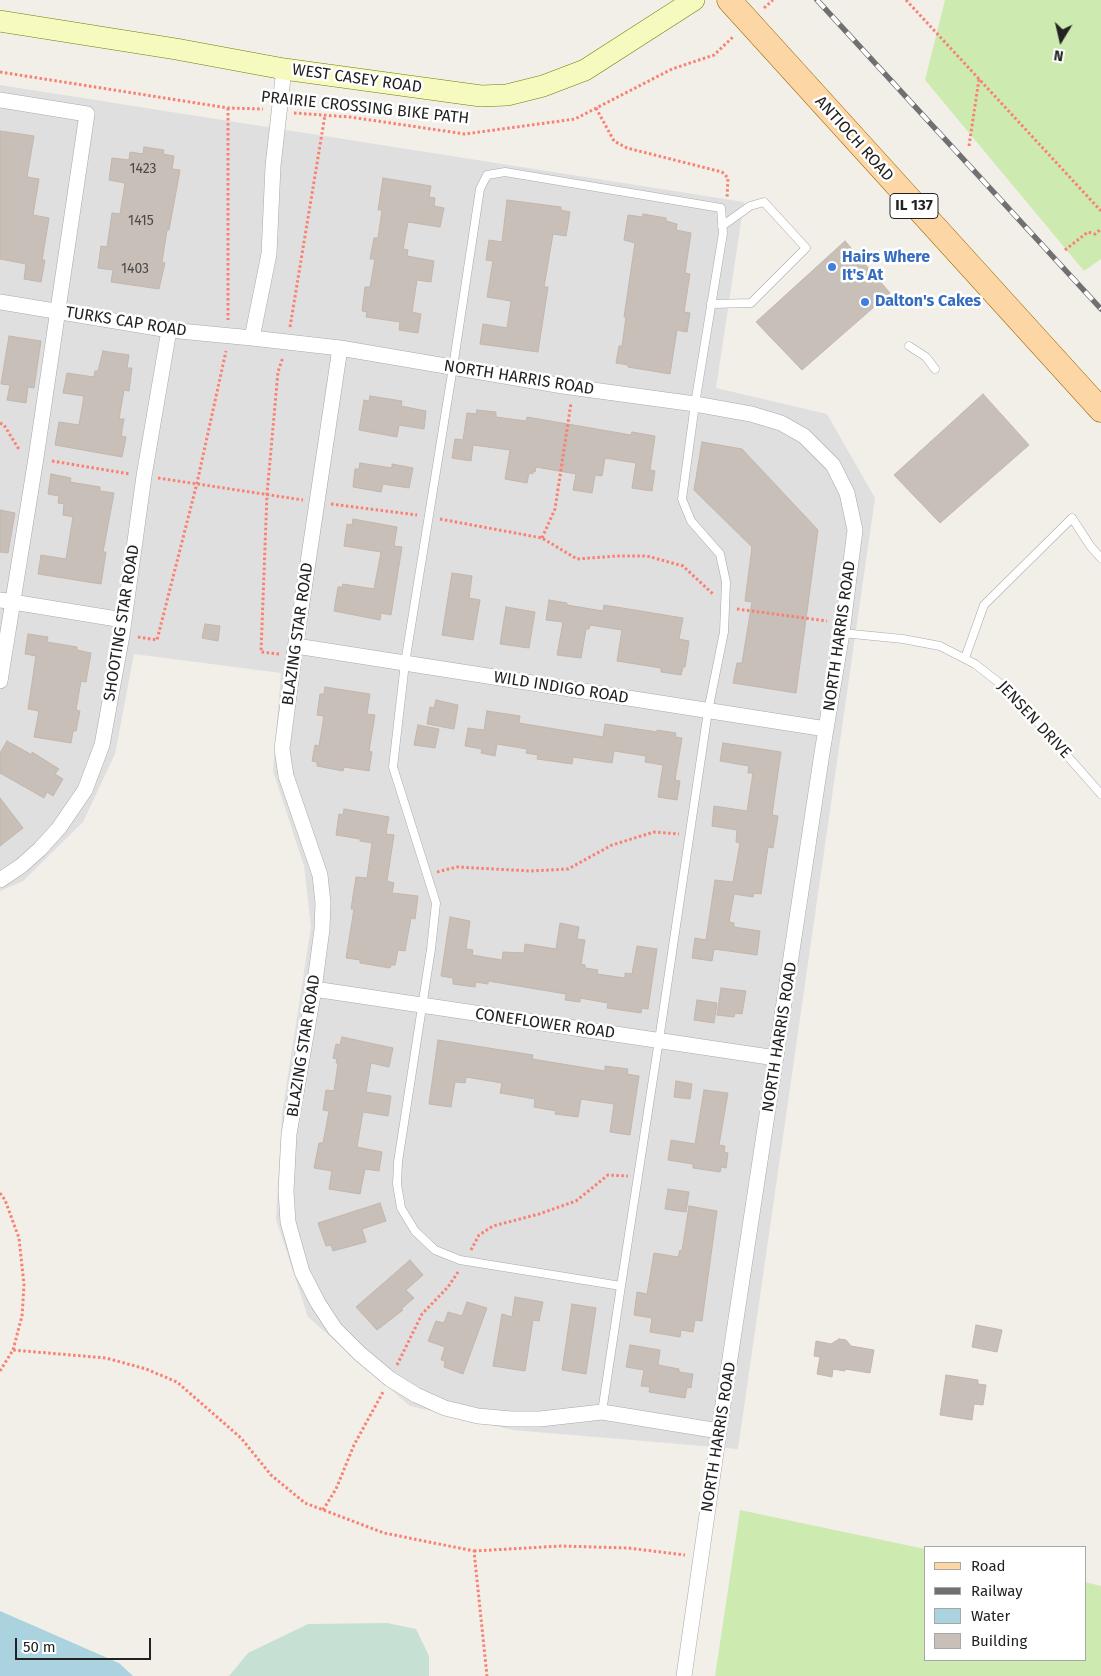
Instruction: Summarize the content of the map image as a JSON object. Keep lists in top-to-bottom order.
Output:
{
  "streets": {
    "main road": ["WEST CASEY ROAD", "ANTIOCH ROAD", "IL 137"],
    "street": [
      "TURKS CAP ROAD",
      "NORTH HARRIS ROAD",
      "SHOOTING STAR ROAD",
      "BLAZING STAR ROAD",
      "WILD INDIGO ROAD",
      "CONEFLOWER ROAD"
    ],
    "lane": ["JENSEN DRIVE"],
    "path": ["PRAIRIE CROSSING BIKE PATH"]
  },
  "crossings": [
    ["TURKS CAP ROAD", "NORTH HARRIS ROAD"],
    ["TURKS CAP ROAD", "SHOOTING STAR ROAD"],
    ["NORTH HARRIS ROAD", "BLAZING STAR ROAD"],
    ["NORTH HARRIS ROAD", "WILD INDIGO ROAD"],
    ["NORTH HARRIS ROAD", "JENSEN DRIVE"],
    ["NORTH HARRIS ROAD", "CONEFLOWER ROAD"],
    ["BLAZING STAR ROAD", "WILD INDIGO ROAD"],
    ["BLAZING STAR ROAD", "CONEFLOWER ROAD"]
  ],
  "places": ["Hairs Where It's At", "Dalton's Cakes"],
  "house_numbers": ["1423", "1415", "1403"],
  "legend": [
    "Road",
    "Railway",
    "Water",
    "Building"
  ],
  "scale_bar": "50 m",
  "north": "bottom"
}
